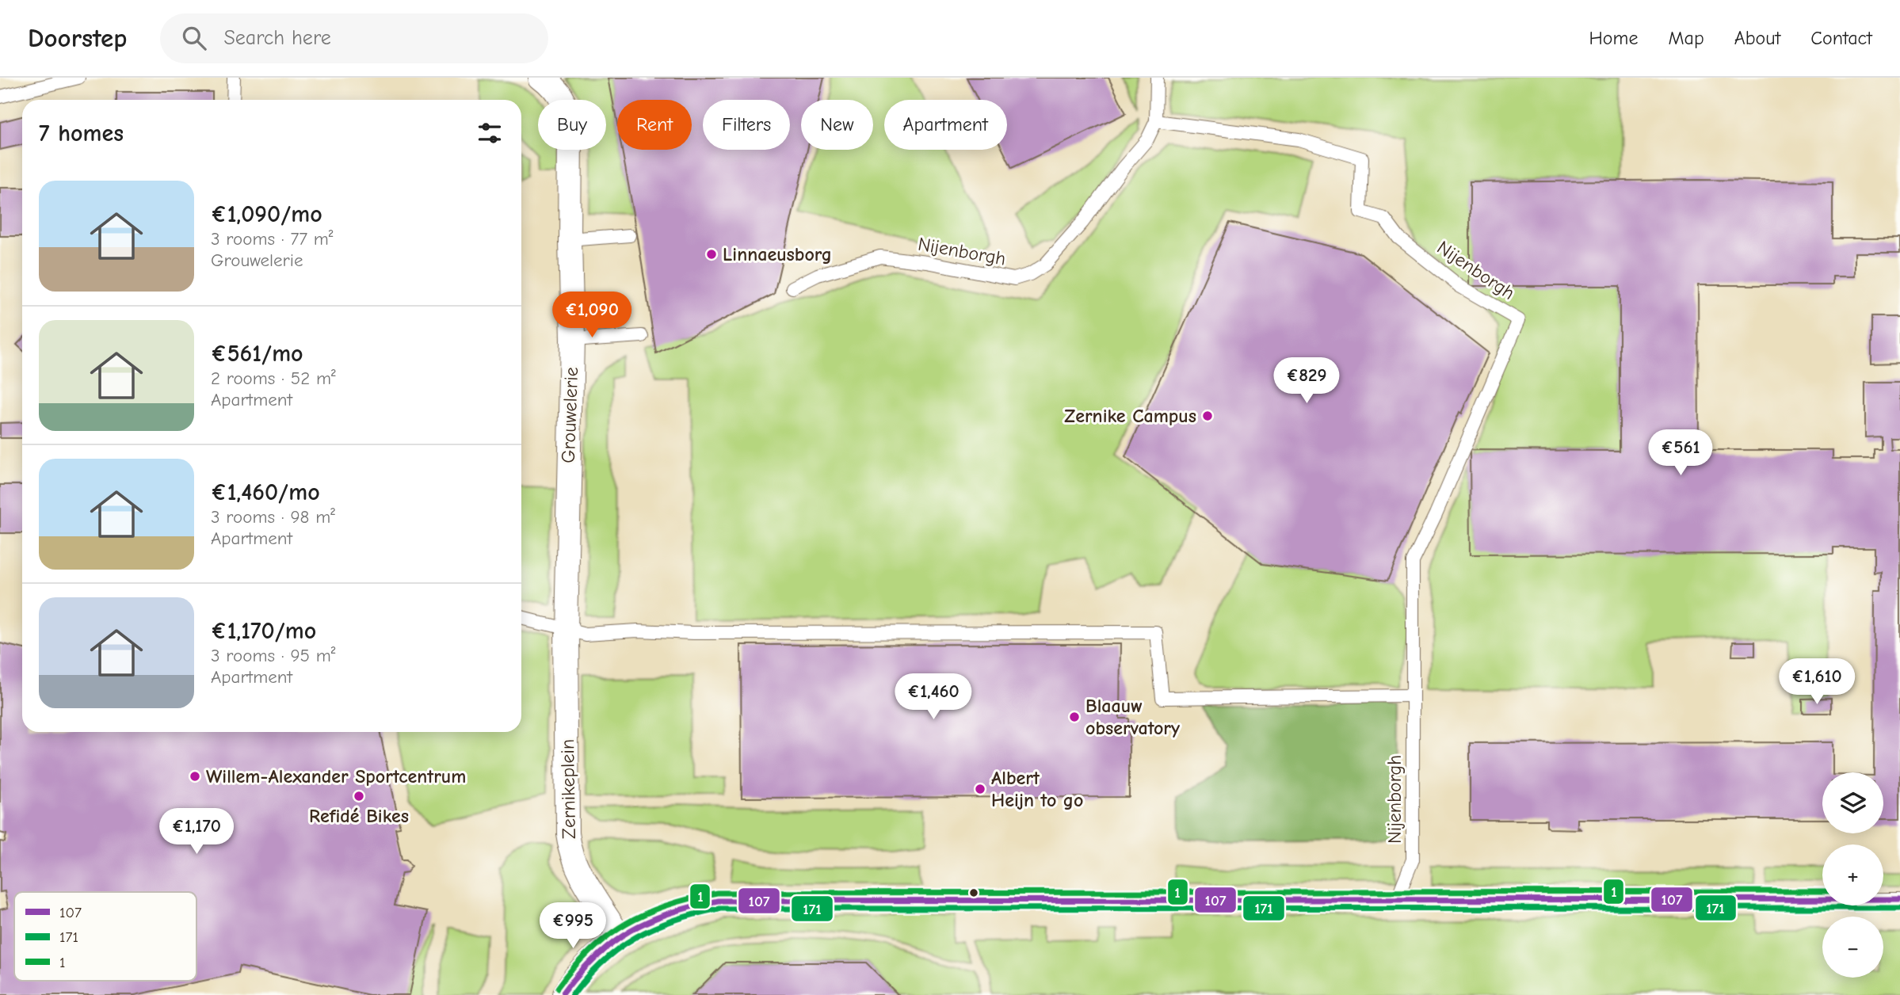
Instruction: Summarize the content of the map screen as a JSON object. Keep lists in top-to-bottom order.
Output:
{
  "streets": {
    "street": ["Grouwelerie", "Zernikeplein"],
    "lane": ["Nijenborgh"]
  },
  "crossings": [
    ["Grouwelerie", "Zernikeplein"]
  ],
  "places": [
    "Linnaeusborg",
    "Zernike Campus",
    "Blaauw observatory",
    "Willem-Alexander Sportcentrum",
    "Albert Heijn to go",
    "Refidé Bikes"
  ],
  "lines": ["transit line 1", "transit line 107", "transit line 171"],
  "legend": ["107", "171", "1"],
  "page": {
    "header": "Doorstep",
    "search": "Search here",
    "nav": [
      "Home",
      "Map",
      "About",
      "Contact"
    ],
    "chip": [
      "Buy",
      "Rent",
      "Filters",
      "New",
      "Apartment"
    ],
    "heading": "7 homes",
    "list": [
      {
        "name": "€1,090/mo",
        "note": "3 rooms · 77 m² · Grouwelerie"
      },
      {
        "name": "€561/mo",
        "note": "2 rooms · 52 m² · Apartment"
      },
      {
        "name": "€1,460/mo",
        "note": "3 rooms · 98 m² · Apartment"
      },
      {
        "name": "€1,170/mo",
        "note": "3 rooms · 95 m² · Apartment"
      }
    ],
    "price": [
      "€1,090",
      "€829",
      "€561",
      "€1,610",
      "€1,460",
      "€1,170",
      "€995"
    ],
    "map_buttons": ["+", "−"]
  }
}
